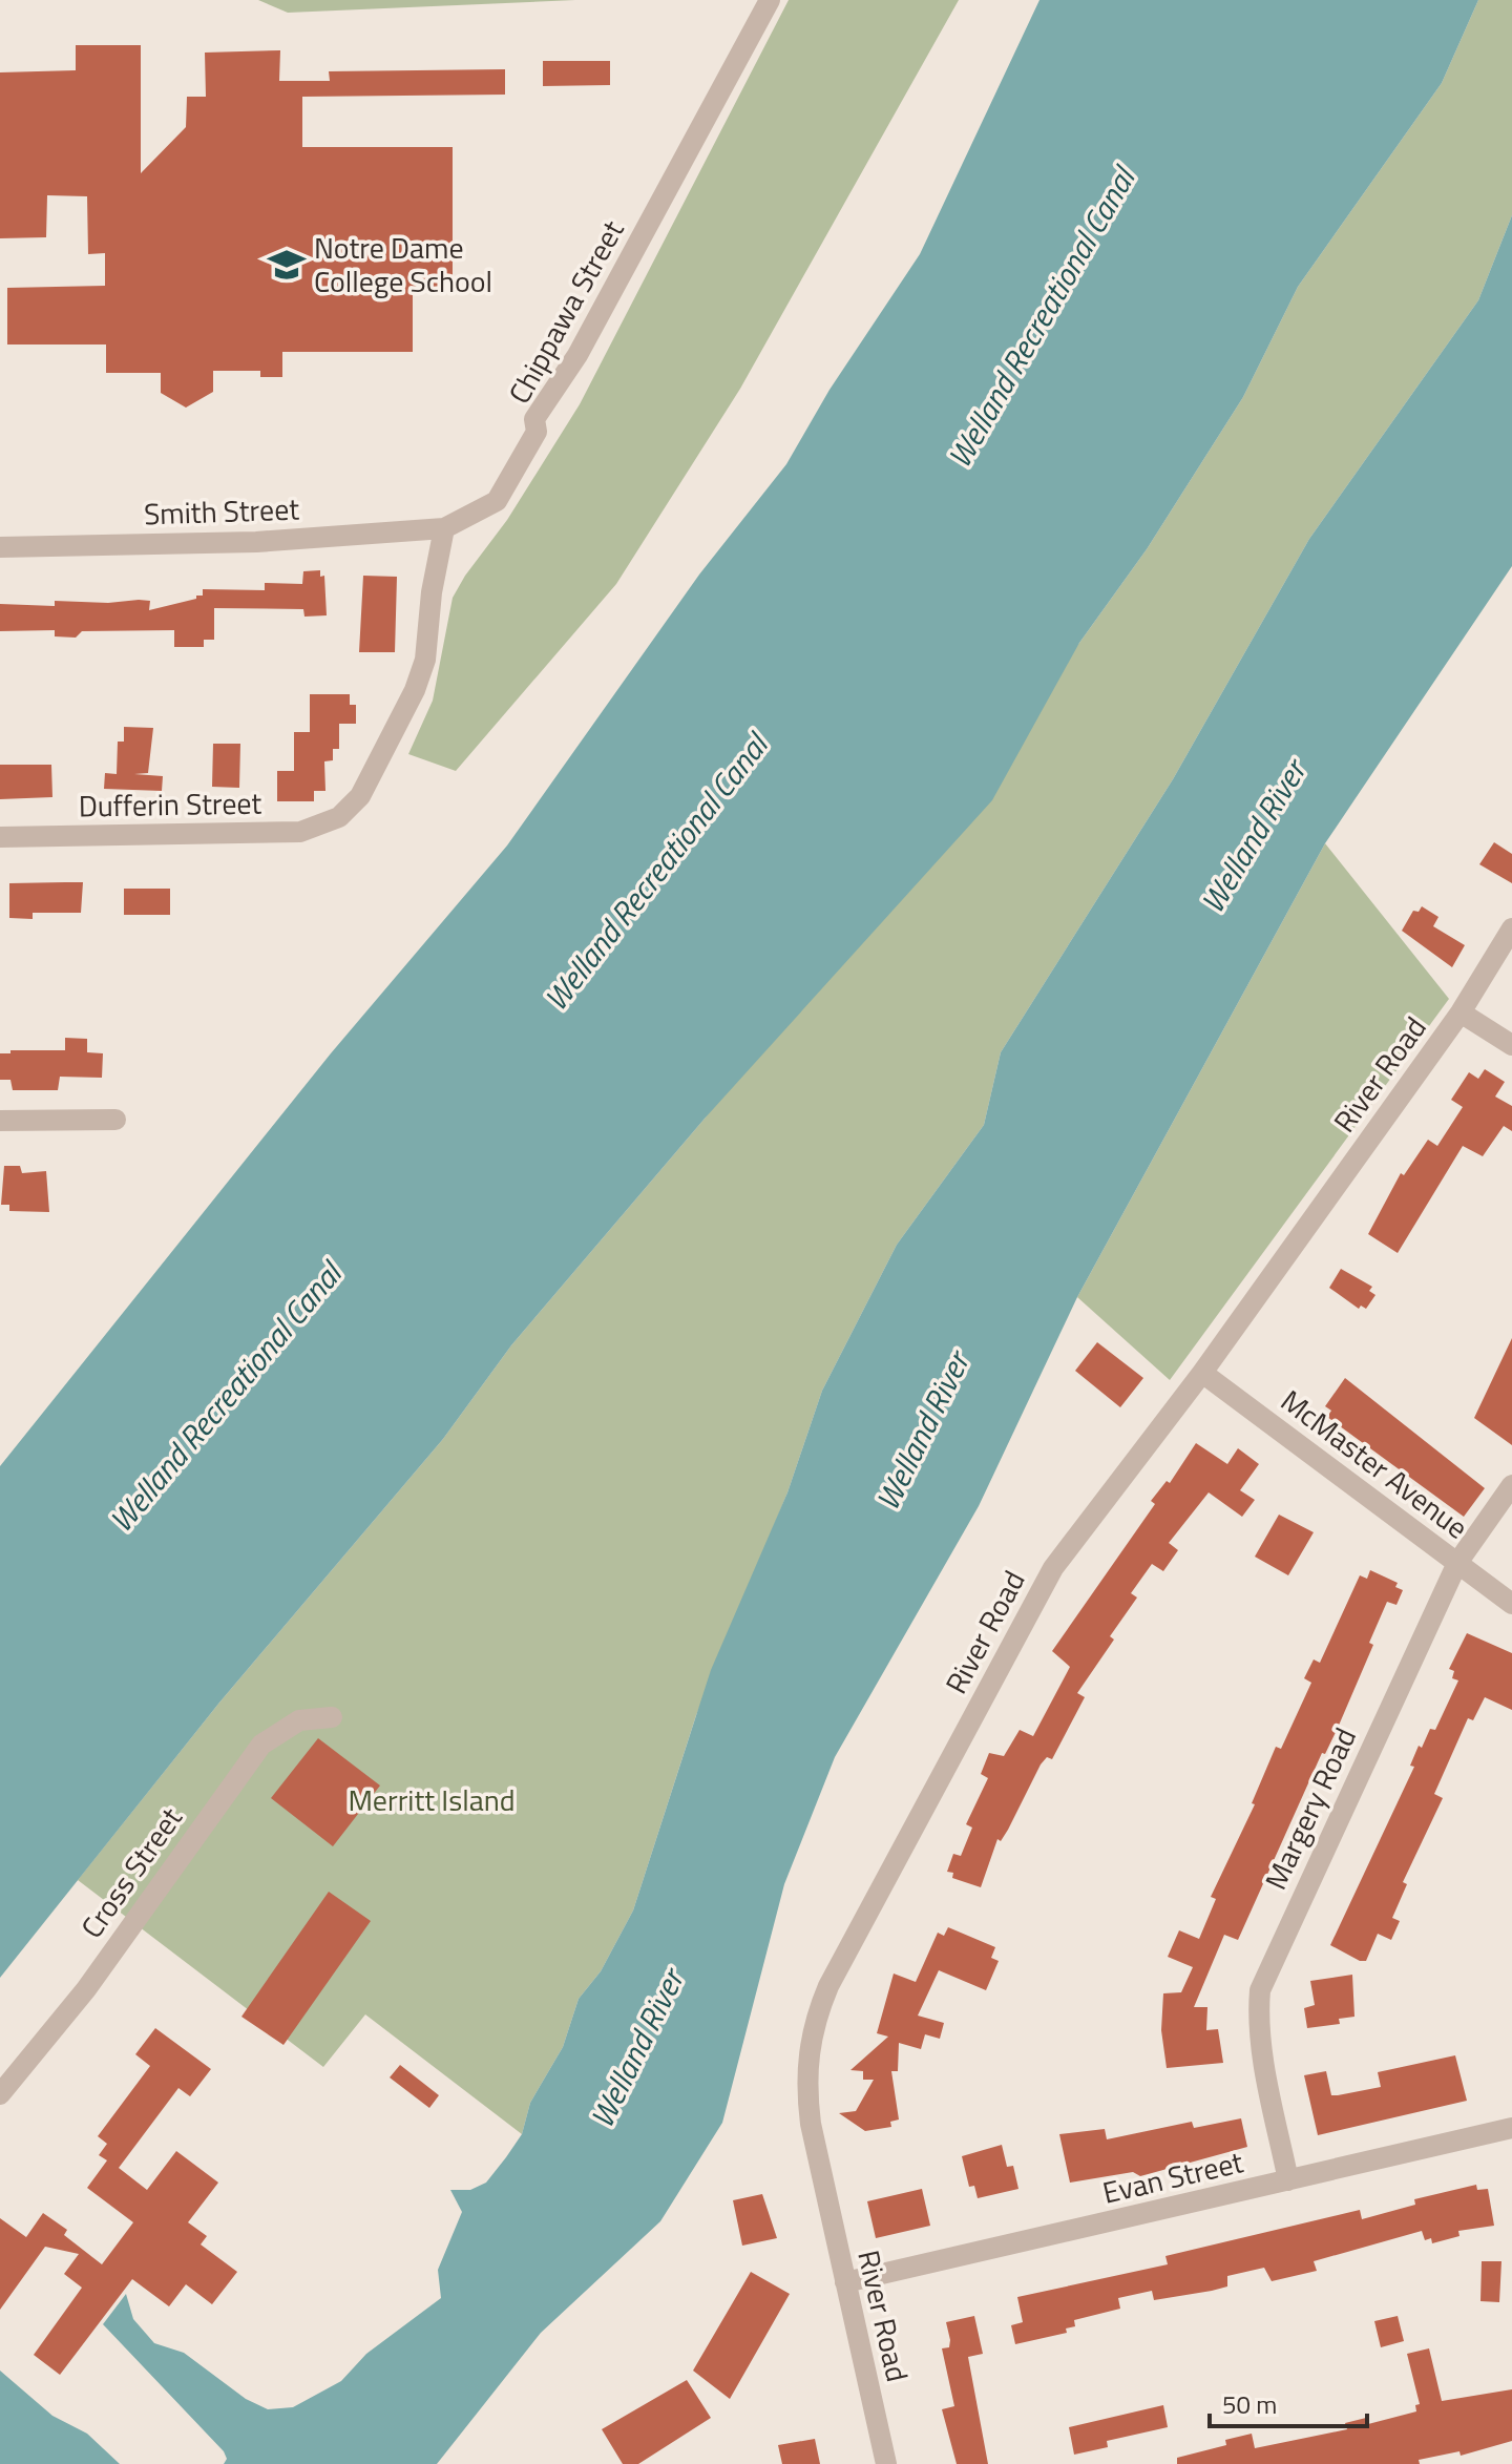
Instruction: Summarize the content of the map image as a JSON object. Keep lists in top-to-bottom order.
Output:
{
  "streets": {
    "street": [
      "Chippawa Street",
      "Smith Street",
      "Dufferin Street",
      "River Road",
      "McMaster Avenue",
      "Margery Road",
      "Cross Street",
      "Evan Street"
    ]
  },
  "crossings": [
    ["Chippawa Street", "Smith Street"],
    ["Chippawa Street", "Dufferin Street"],
    ["Smith Street", "Dufferin Street"],
    ["River Road", "McMaster Avenue"],
    ["River Road", "Evan Street"],
    ["McMaster Avenue", "Margery Road"],
    ["Margery Road", "Evan Street"]
  ],
  "water": ["Welland Recreational Canal", "Welland River"],
  "parks": ["Merritt Island"],
  "places": {
    "school or university": ["Notre Dame College School"]
  },
  "scale_bar": "50 m"
}
